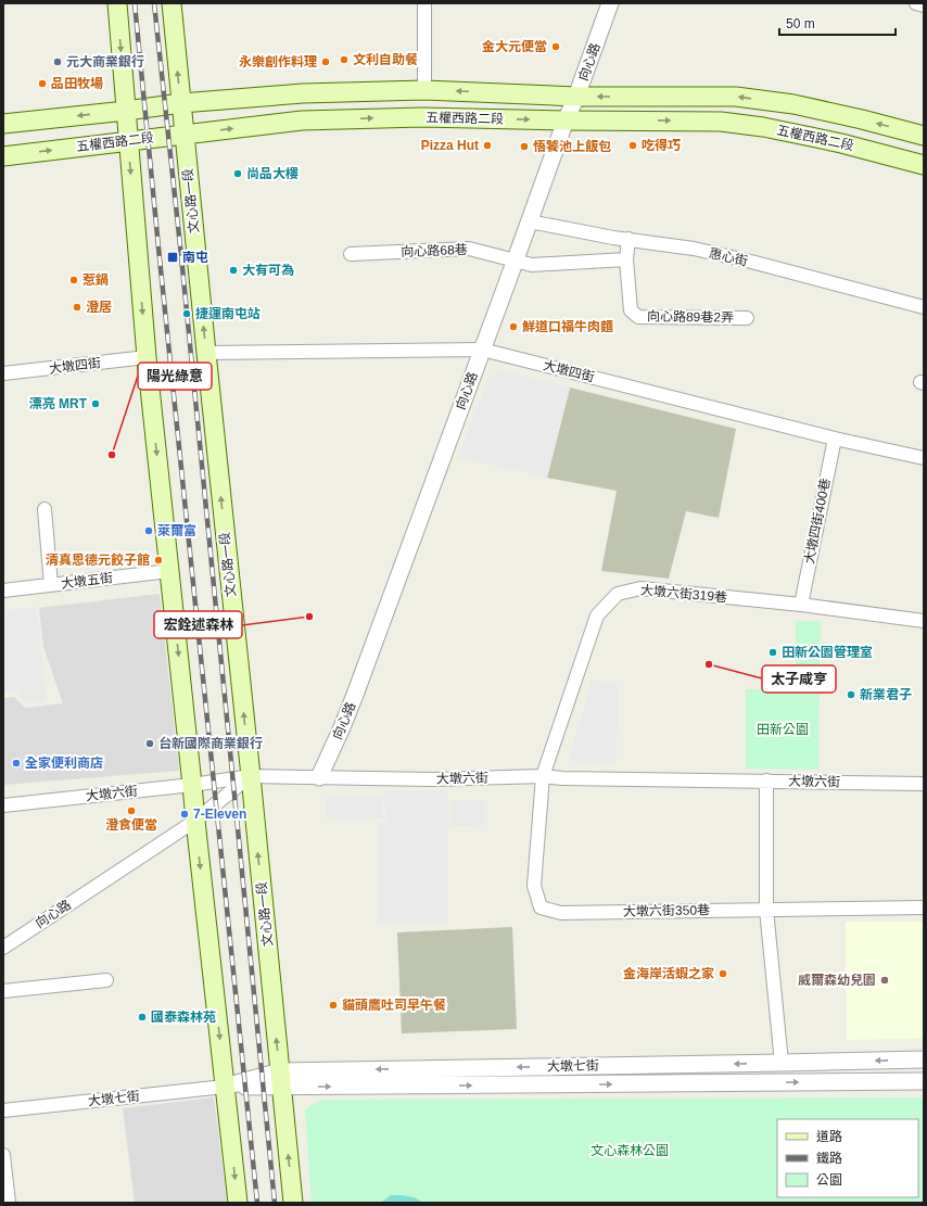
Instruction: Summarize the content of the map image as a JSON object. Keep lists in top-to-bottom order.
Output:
{
  "streets": {
    "main road": ["五權西路二段", "文心路一段"],
    "street": [
      "向心路",
      "向心路68巷",
      "惠心街",
      "向心路89巷2弄",
      "大墩四街",
      "大墩四街400巷",
      "大墩五街",
      "大墩六街319巷",
      "大墩六街",
      "大墩六街350巷",
      "大墩七街"
    ]
  },
  "crossings": [
    ["向心路", "五權西路二段"],
    ["向心路", "文心路一段"],
    ["向心路", "向心路68巷"],
    ["向心路", "惠心街"],
    ["向心路", "大墩四街"],
    ["向心路", "大墩六街"],
    ["五權西路二段", "文心路一段"],
    ["文心路一段", "大墩四街"],
    ["文心路一段", "大墩六街"],
    ["文心路一段", "大墩七街"],
    ["惠心街", "向心路89巷2弄"],
    ["大墩四街", "大墩四街400巷"],
    ["大墩四街400巷", "大墩六街319巷"],
    ["大墩六街319巷", "大墩六街"],
    ["大墩六街319巷", "大墩六街350巷"],
    ["大墩六街", "大墩六街350巷"]
  ],
  "parks": ["田新公園", "文心森林公園"],
  "places": {
    "other": [
      "金大元便當",
      "文利自助餐",
      "元大商業銀行",
      "永樂創作料理",
      "品田牧場",
      "Pizza Hut",
      "吃得巧",
      "悟饕池上飯包",
      "尚品大樓",
      "大有可為",
      "惹鍋",
      "澄居",
      "捷運南屯站",
      "鮮道口福牛肉麵",
      "漂亮 MRT",
      "陽光綠意",
      "萊爾富",
      "清真恩德元餃子館",
      "宏銓述森林",
      "田新公園管理室",
      "太子咸亨",
      "新業君子",
      "台新國際商業銀行",
      "全家便利商店",
      "澄食便當",
      "7-Eleven",
      "金海岸活蝦之家",
      "威爾森幼兒園",
      "貓頭鷹吐司早午餐",
      "國泰森林苑"
    ],
    "transit": ["南屯"]
  },
  "legend": ["道路", "鐵路", "公園"],
  "scale_bar": "50 m"
}
